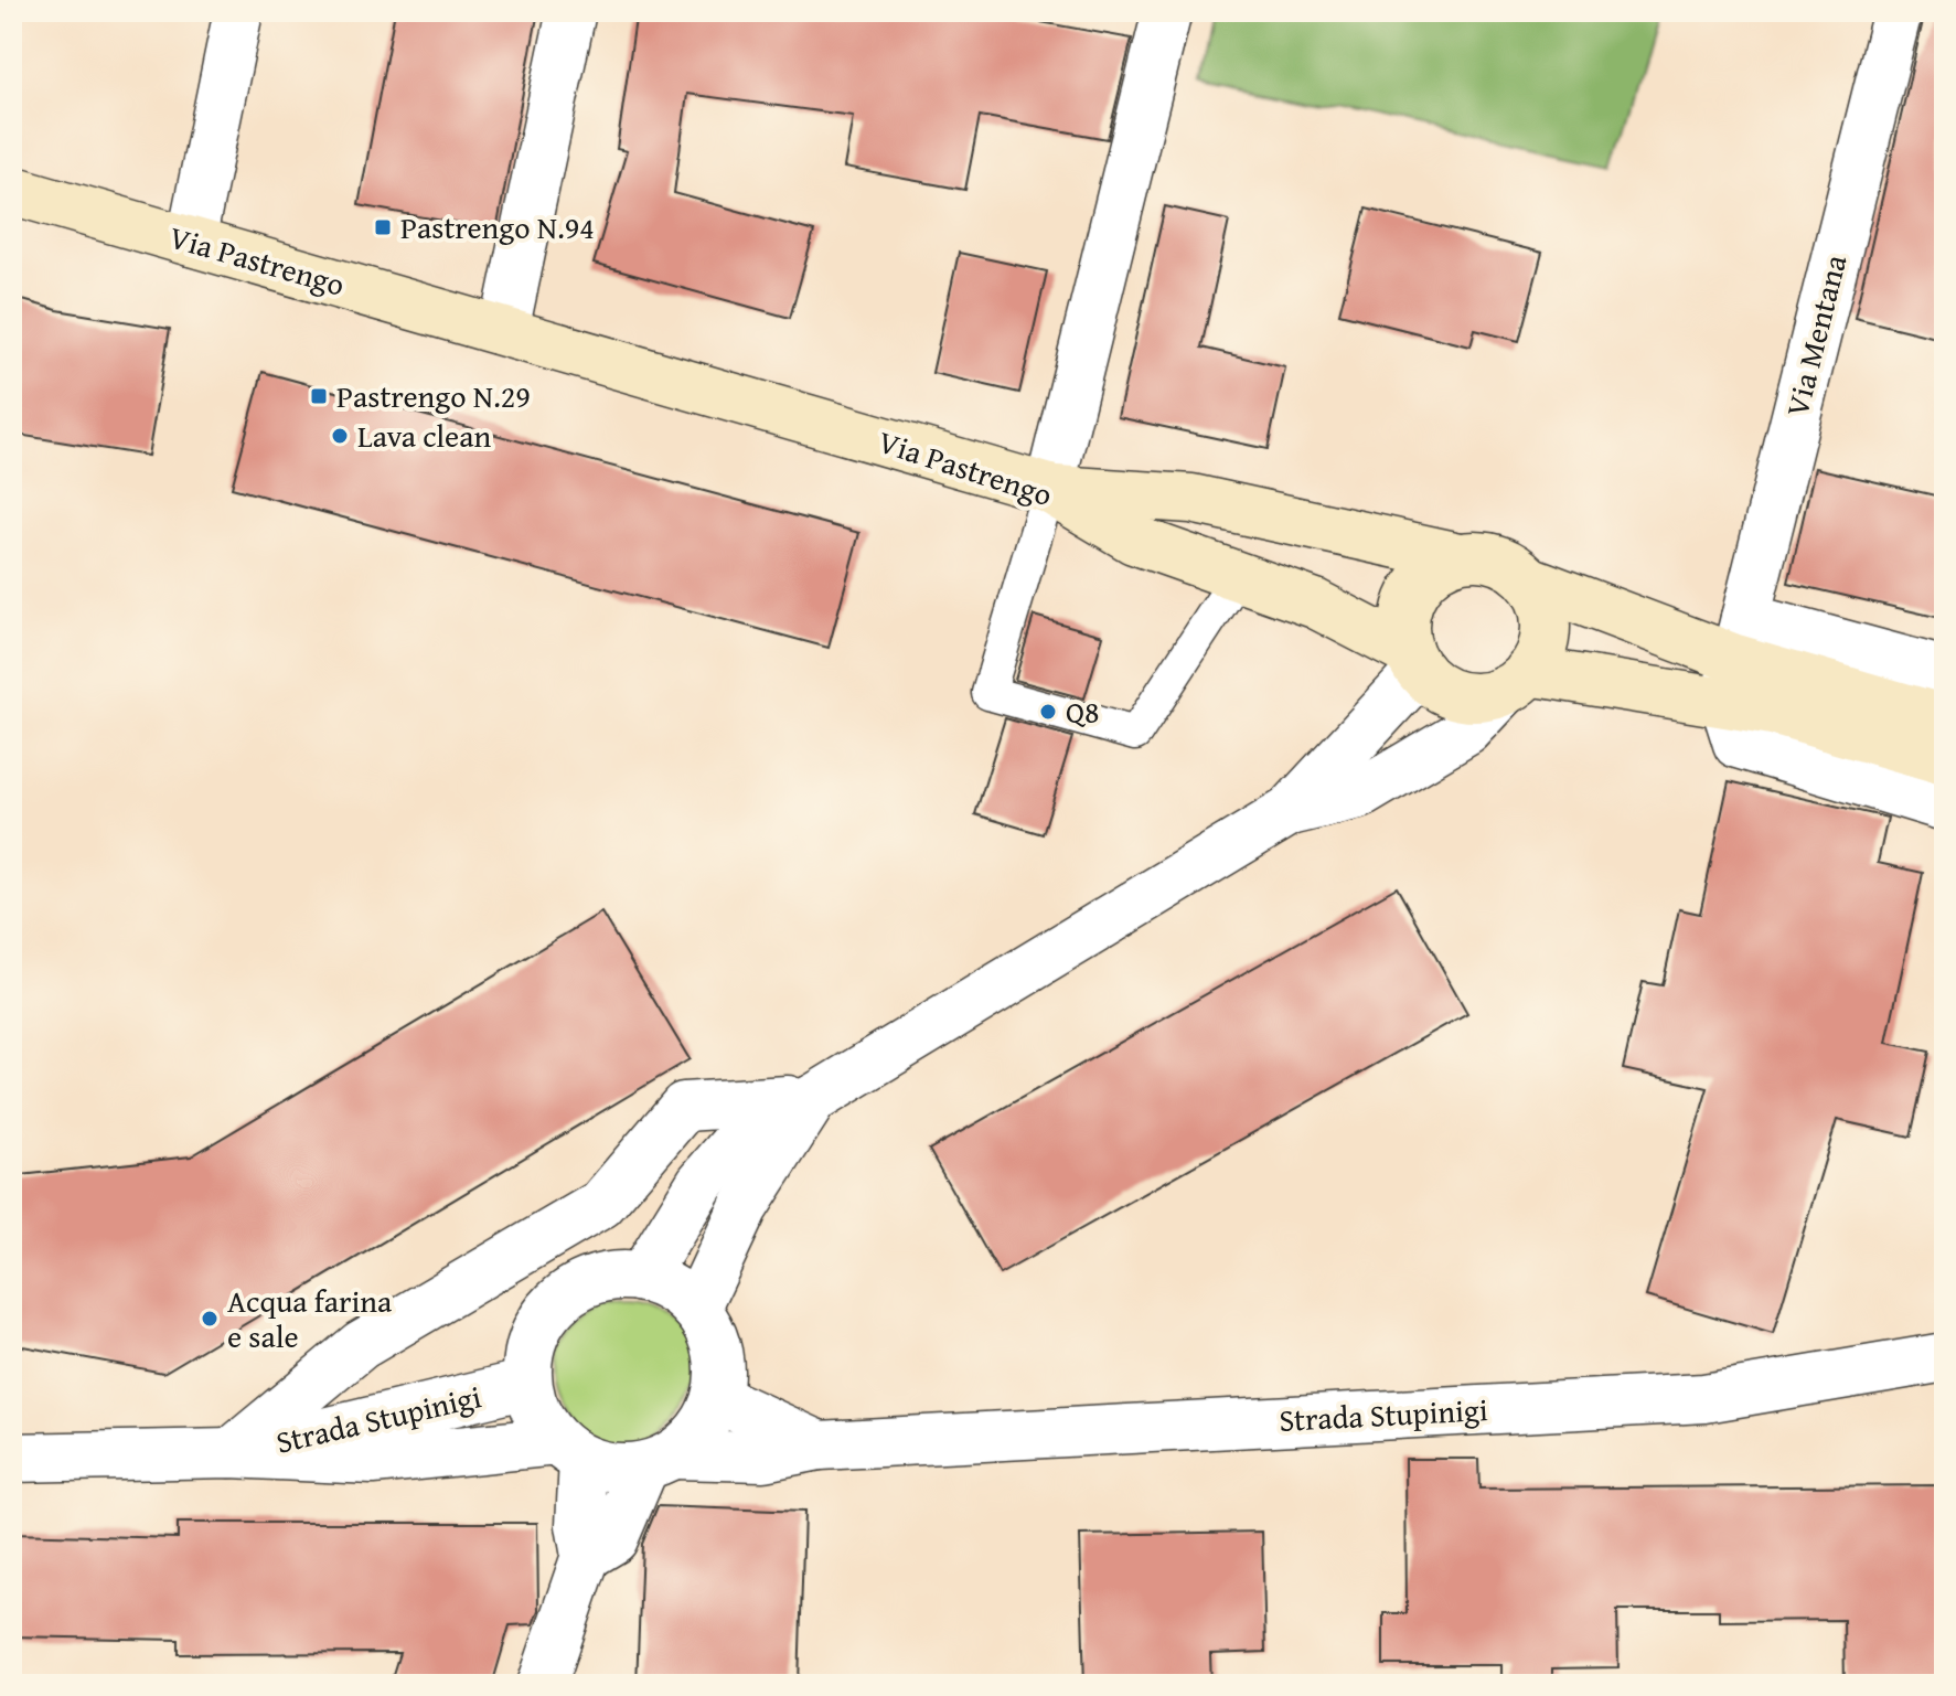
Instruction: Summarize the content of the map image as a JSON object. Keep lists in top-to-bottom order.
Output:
{
  "streets": {
    "main road": ["Via Pastrengo"],
    "street": ["Via Mentana", "Strada Stupinigi"]
  },
  "crossings": [
    ["Via Pastrengo", "Strada Stupinigi"]
  ],
  "places": {
    "transit": ["Pastrengo N.94", "Pastrengo N.29"],
    "other": ["Lava clean", "Q8", "Acqua farina e sale"]
  }
}
